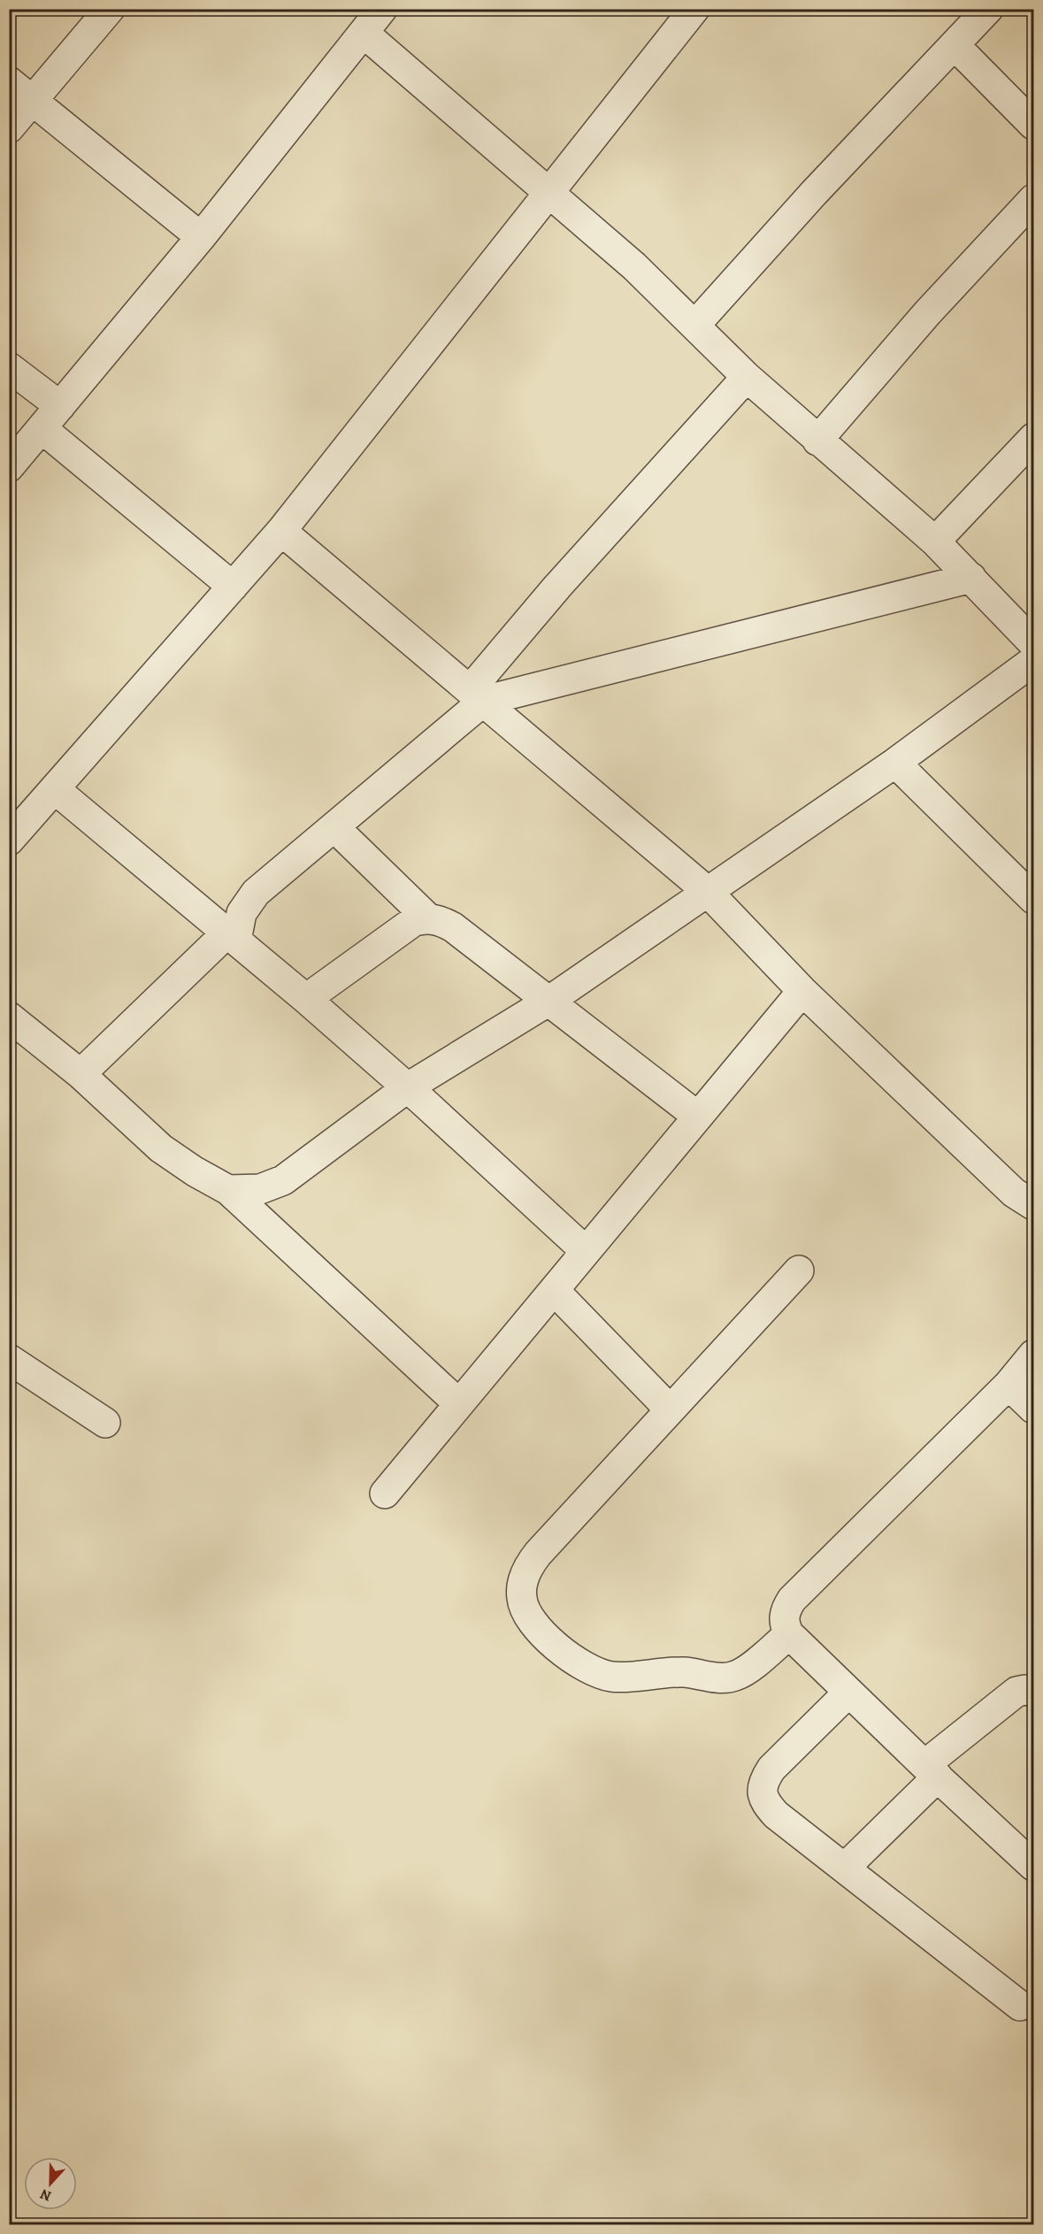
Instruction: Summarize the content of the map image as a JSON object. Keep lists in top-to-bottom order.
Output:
{
  "north": "bottom"
}
